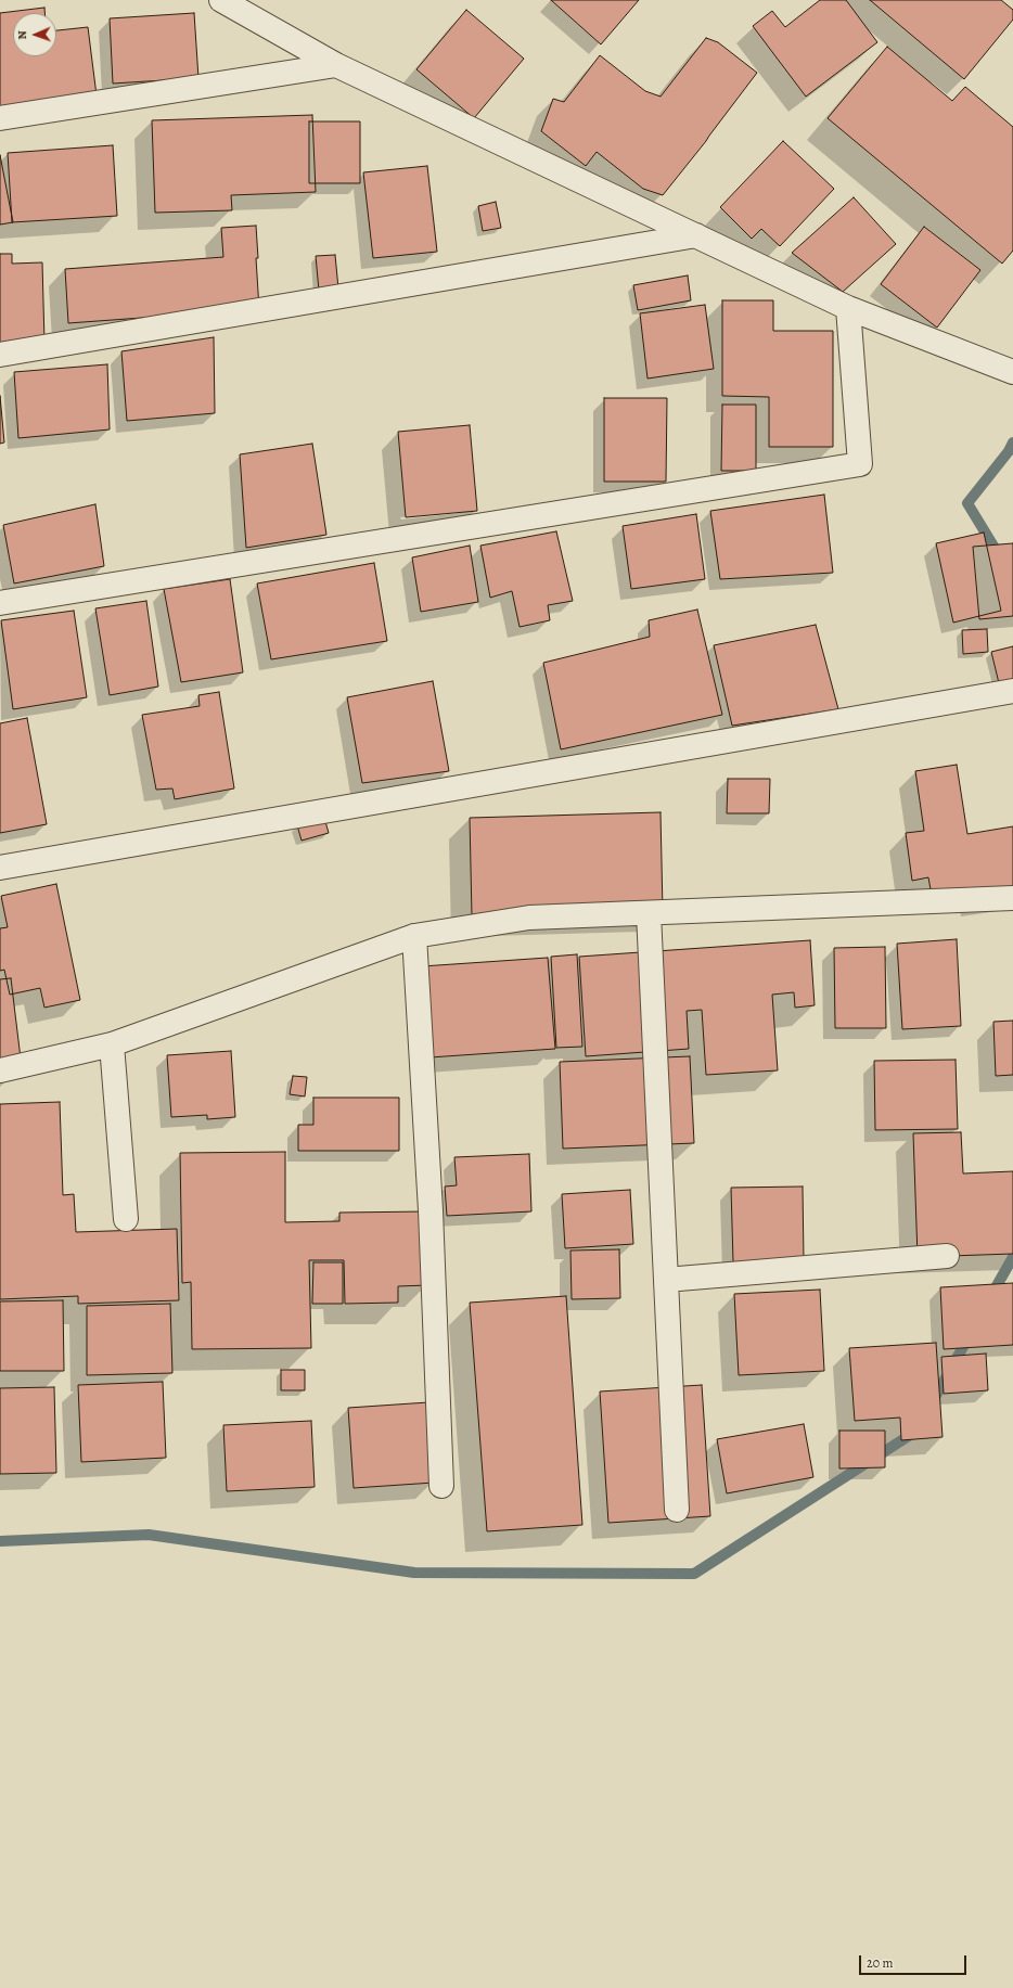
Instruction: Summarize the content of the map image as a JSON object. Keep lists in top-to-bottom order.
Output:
{
  "scale_bar": "20 m",
  "north": "left"
}
